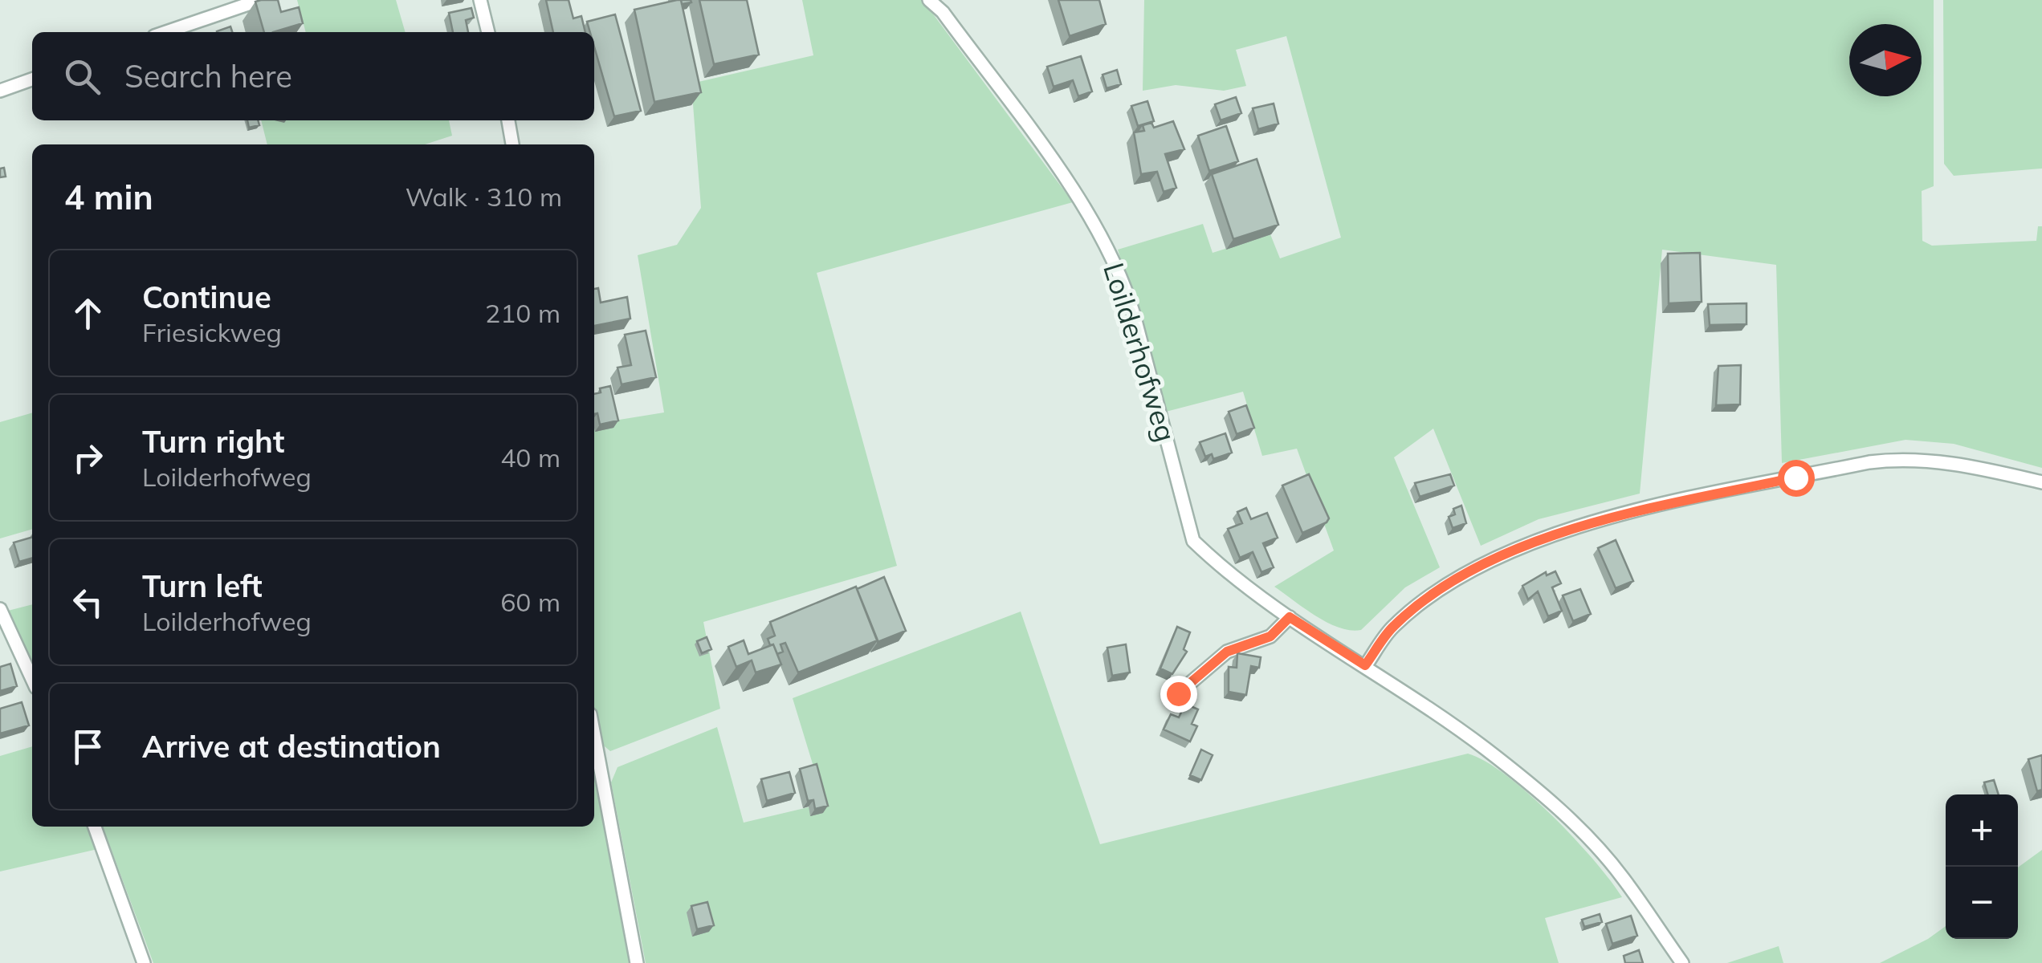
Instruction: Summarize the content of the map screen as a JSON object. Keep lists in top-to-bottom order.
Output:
{
  "streets": {
    "street": ["Loilderhofweg"]
  },
  "north": "right",
  "page": {
    "search": "Search here",
    "heading": ["4 min", "Walk · 310 m"],
    "list": [
      ["Continue", "Friesickweg", "210 m"],
      ["Turn right", "Loilderhofweg", "40 m"],
      ["Turn left", "Loilderhofweg", "60 m"],
      "Arrive at destination"
    ],
    "map_buttons": ["+", "−"]
  }
}
